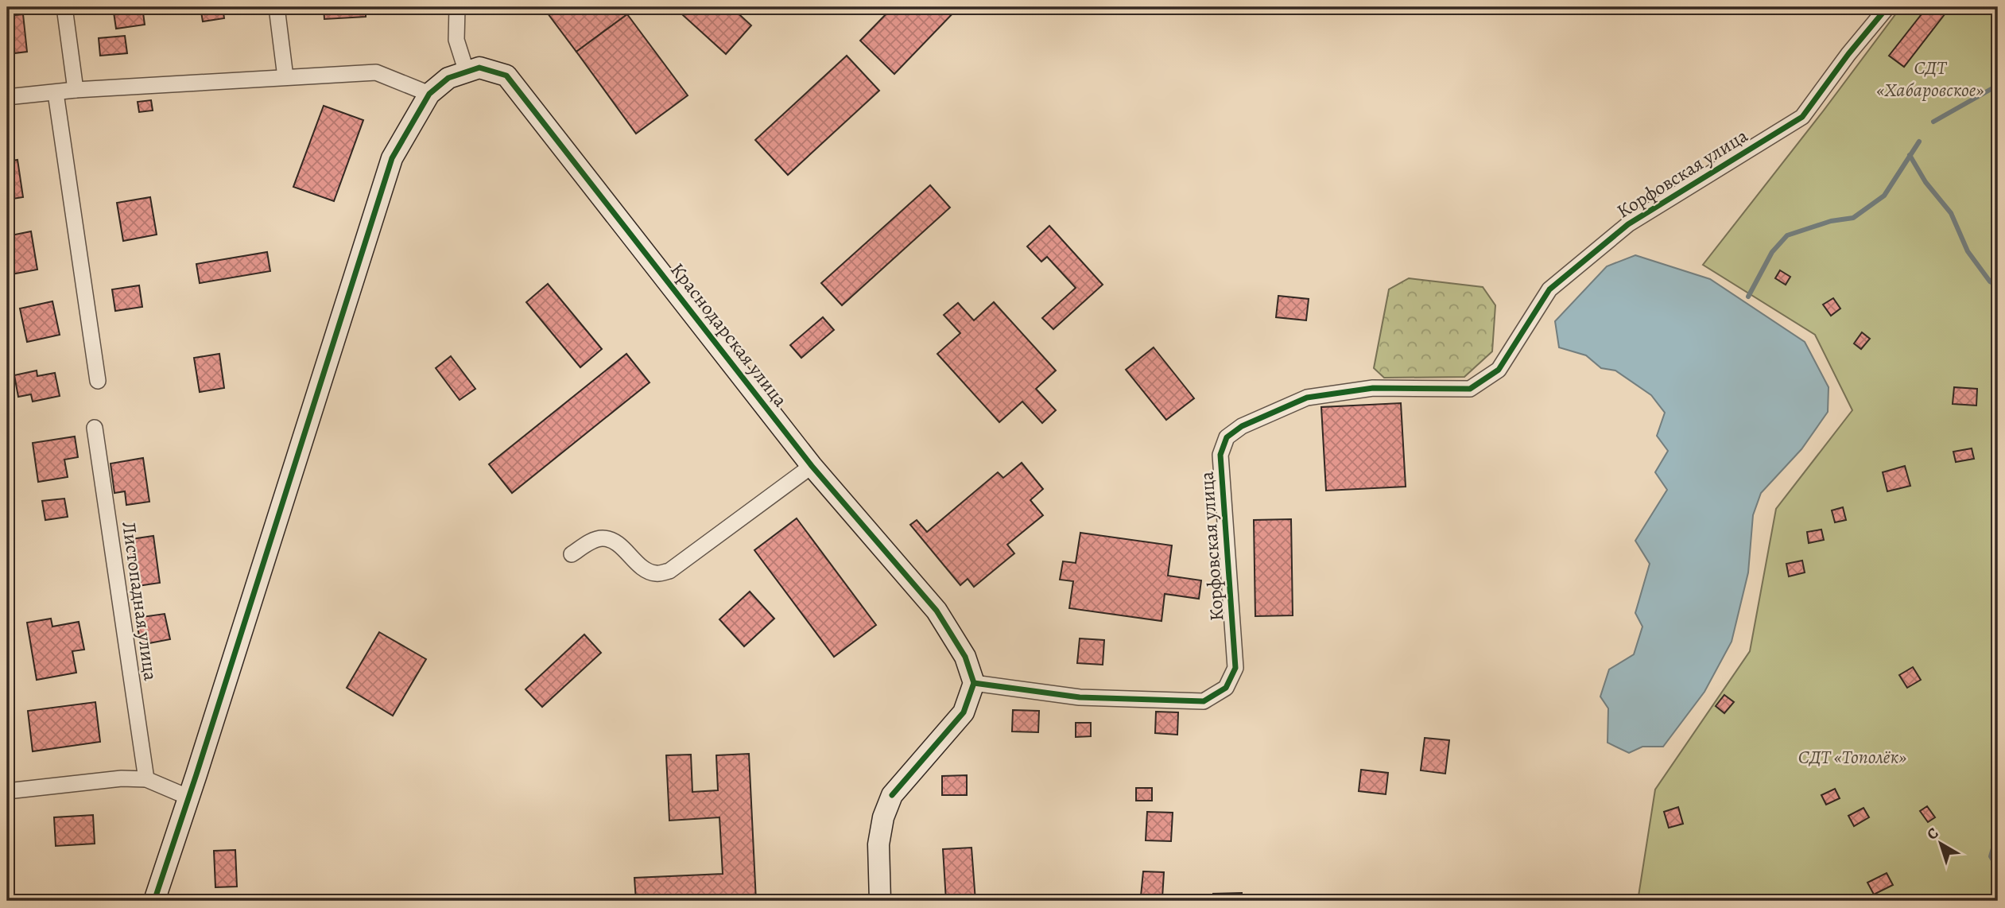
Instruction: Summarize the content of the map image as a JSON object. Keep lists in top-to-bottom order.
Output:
{
  "streets": {
    "street": ["Корфовская улица", "Краснодарская улица", "Листопадная улица"]
  },
  "crossings": [
    ["Корфовская улица", "Краснодарская улица"]
  ],
  "parks": ["СДТ «Хабаровское»", "СДТ «Тополёк»"],
  "north": "top left"
}
